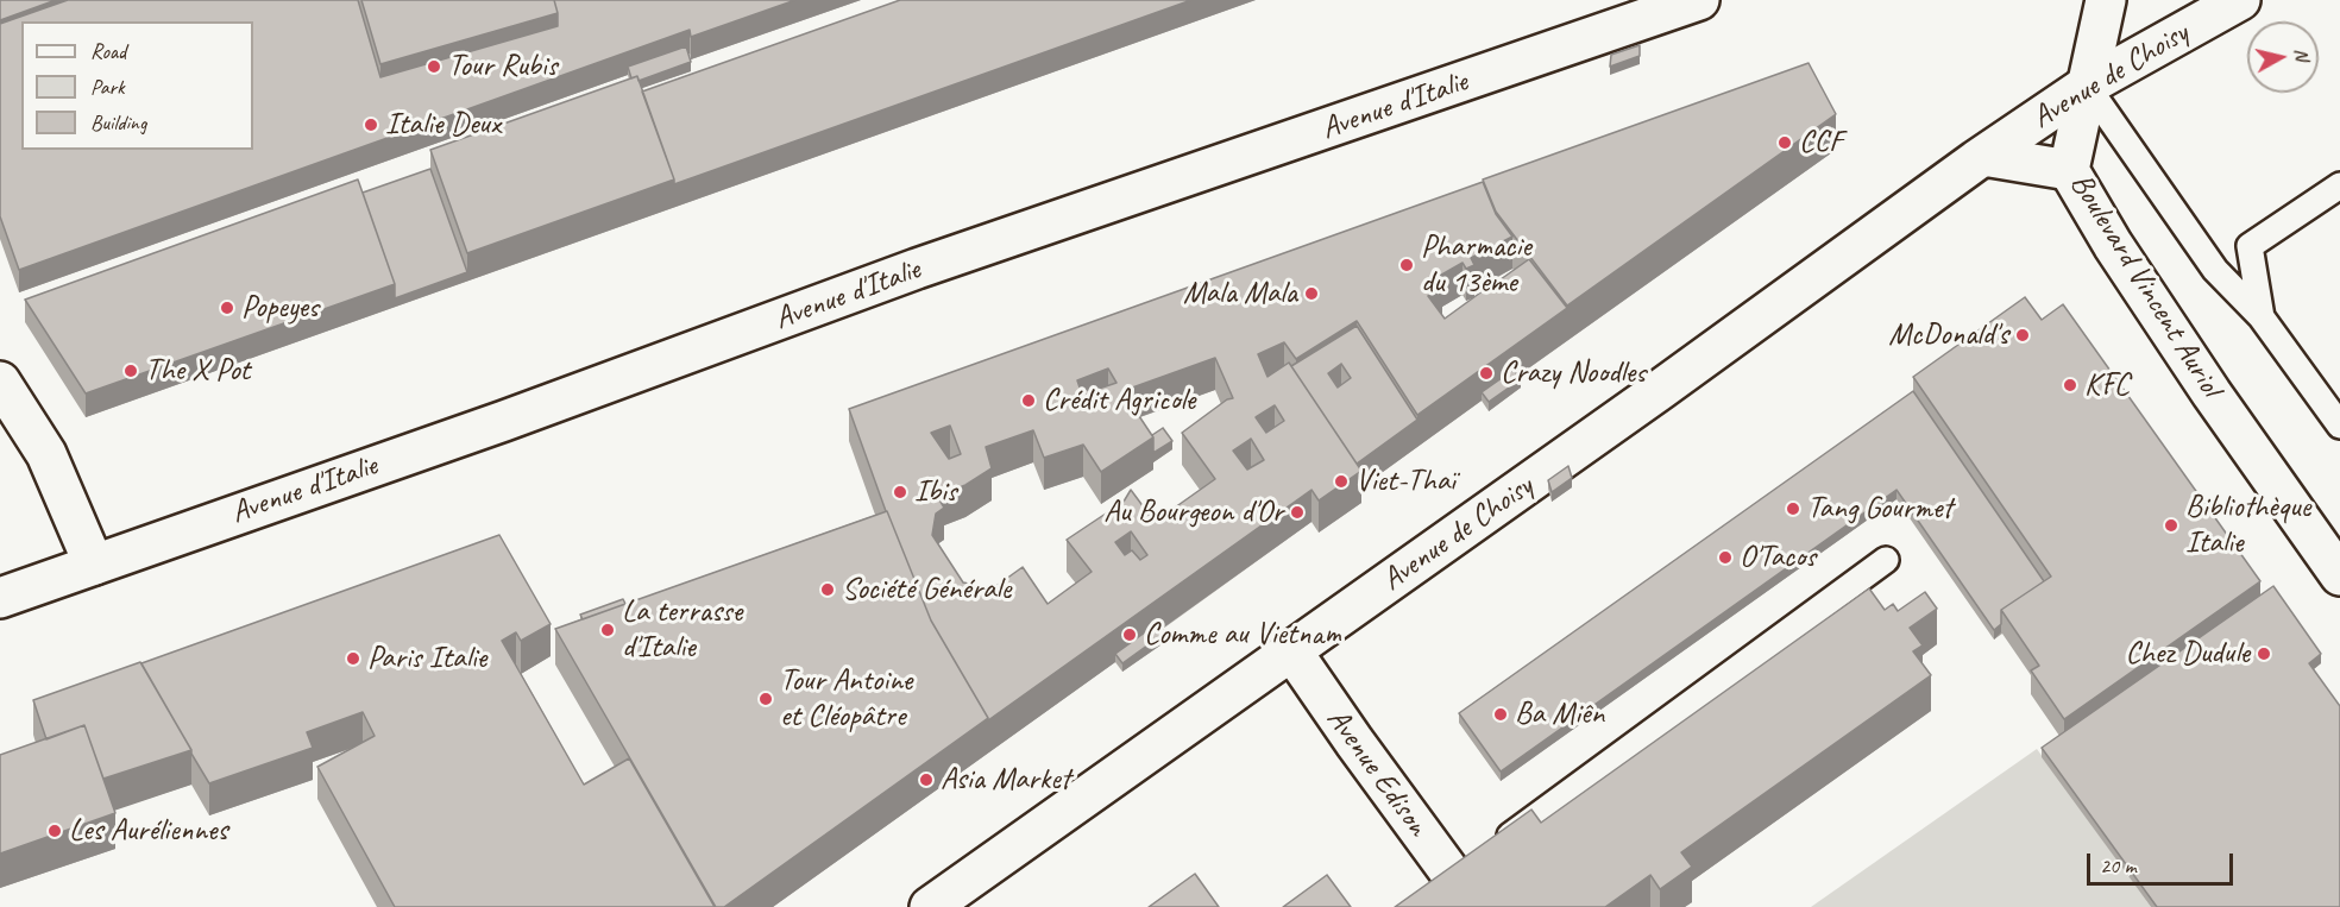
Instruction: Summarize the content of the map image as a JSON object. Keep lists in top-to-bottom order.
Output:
{
  "streets": {
    "main road": [
      "Avenue de Choisy",
      "Avenue d'Italie",
      "Boulevard Vincent Auriol",
      "Avenue Edison"
    ]
  },
  "crossings": [
    ["Avenue de Choisy", "Boulevard Vincent Auriol"],
    ["Avenue de Choisy", "Avenue Edison"]
  ],
  "places": [
    "Tour Rubis",
    "Italie Deux",
    "CCF",
    "Pharmacie du 13ème",
    "Mala Mala",
    "Popeyes",
    "McDonald's",
    "The X Pot",
    "Crazy Noodles",
    "KFC",
    "Crédit Agricole",
    "Viet-Thaï",
    "Ibis",
    "Tang Gourmet",
    "Au Bourgeon d'Or",
    "Bibliothèque Italie",
    "O'Tacos",
    "Société Générale",
    "La terrasse d'Italie",
    "Comme au Vietnam",
    "Chez Dudule",
    "Paris Italie",
    "Tour Antoine et Cléopâtre",
    "Ba Miên",
    "Asia Market",
    "Les Auréliennes"
  ],
  "legend": ["Road", "Park", "Building"],
  "scale_bar": "20 m",
  "north": "right"
}
